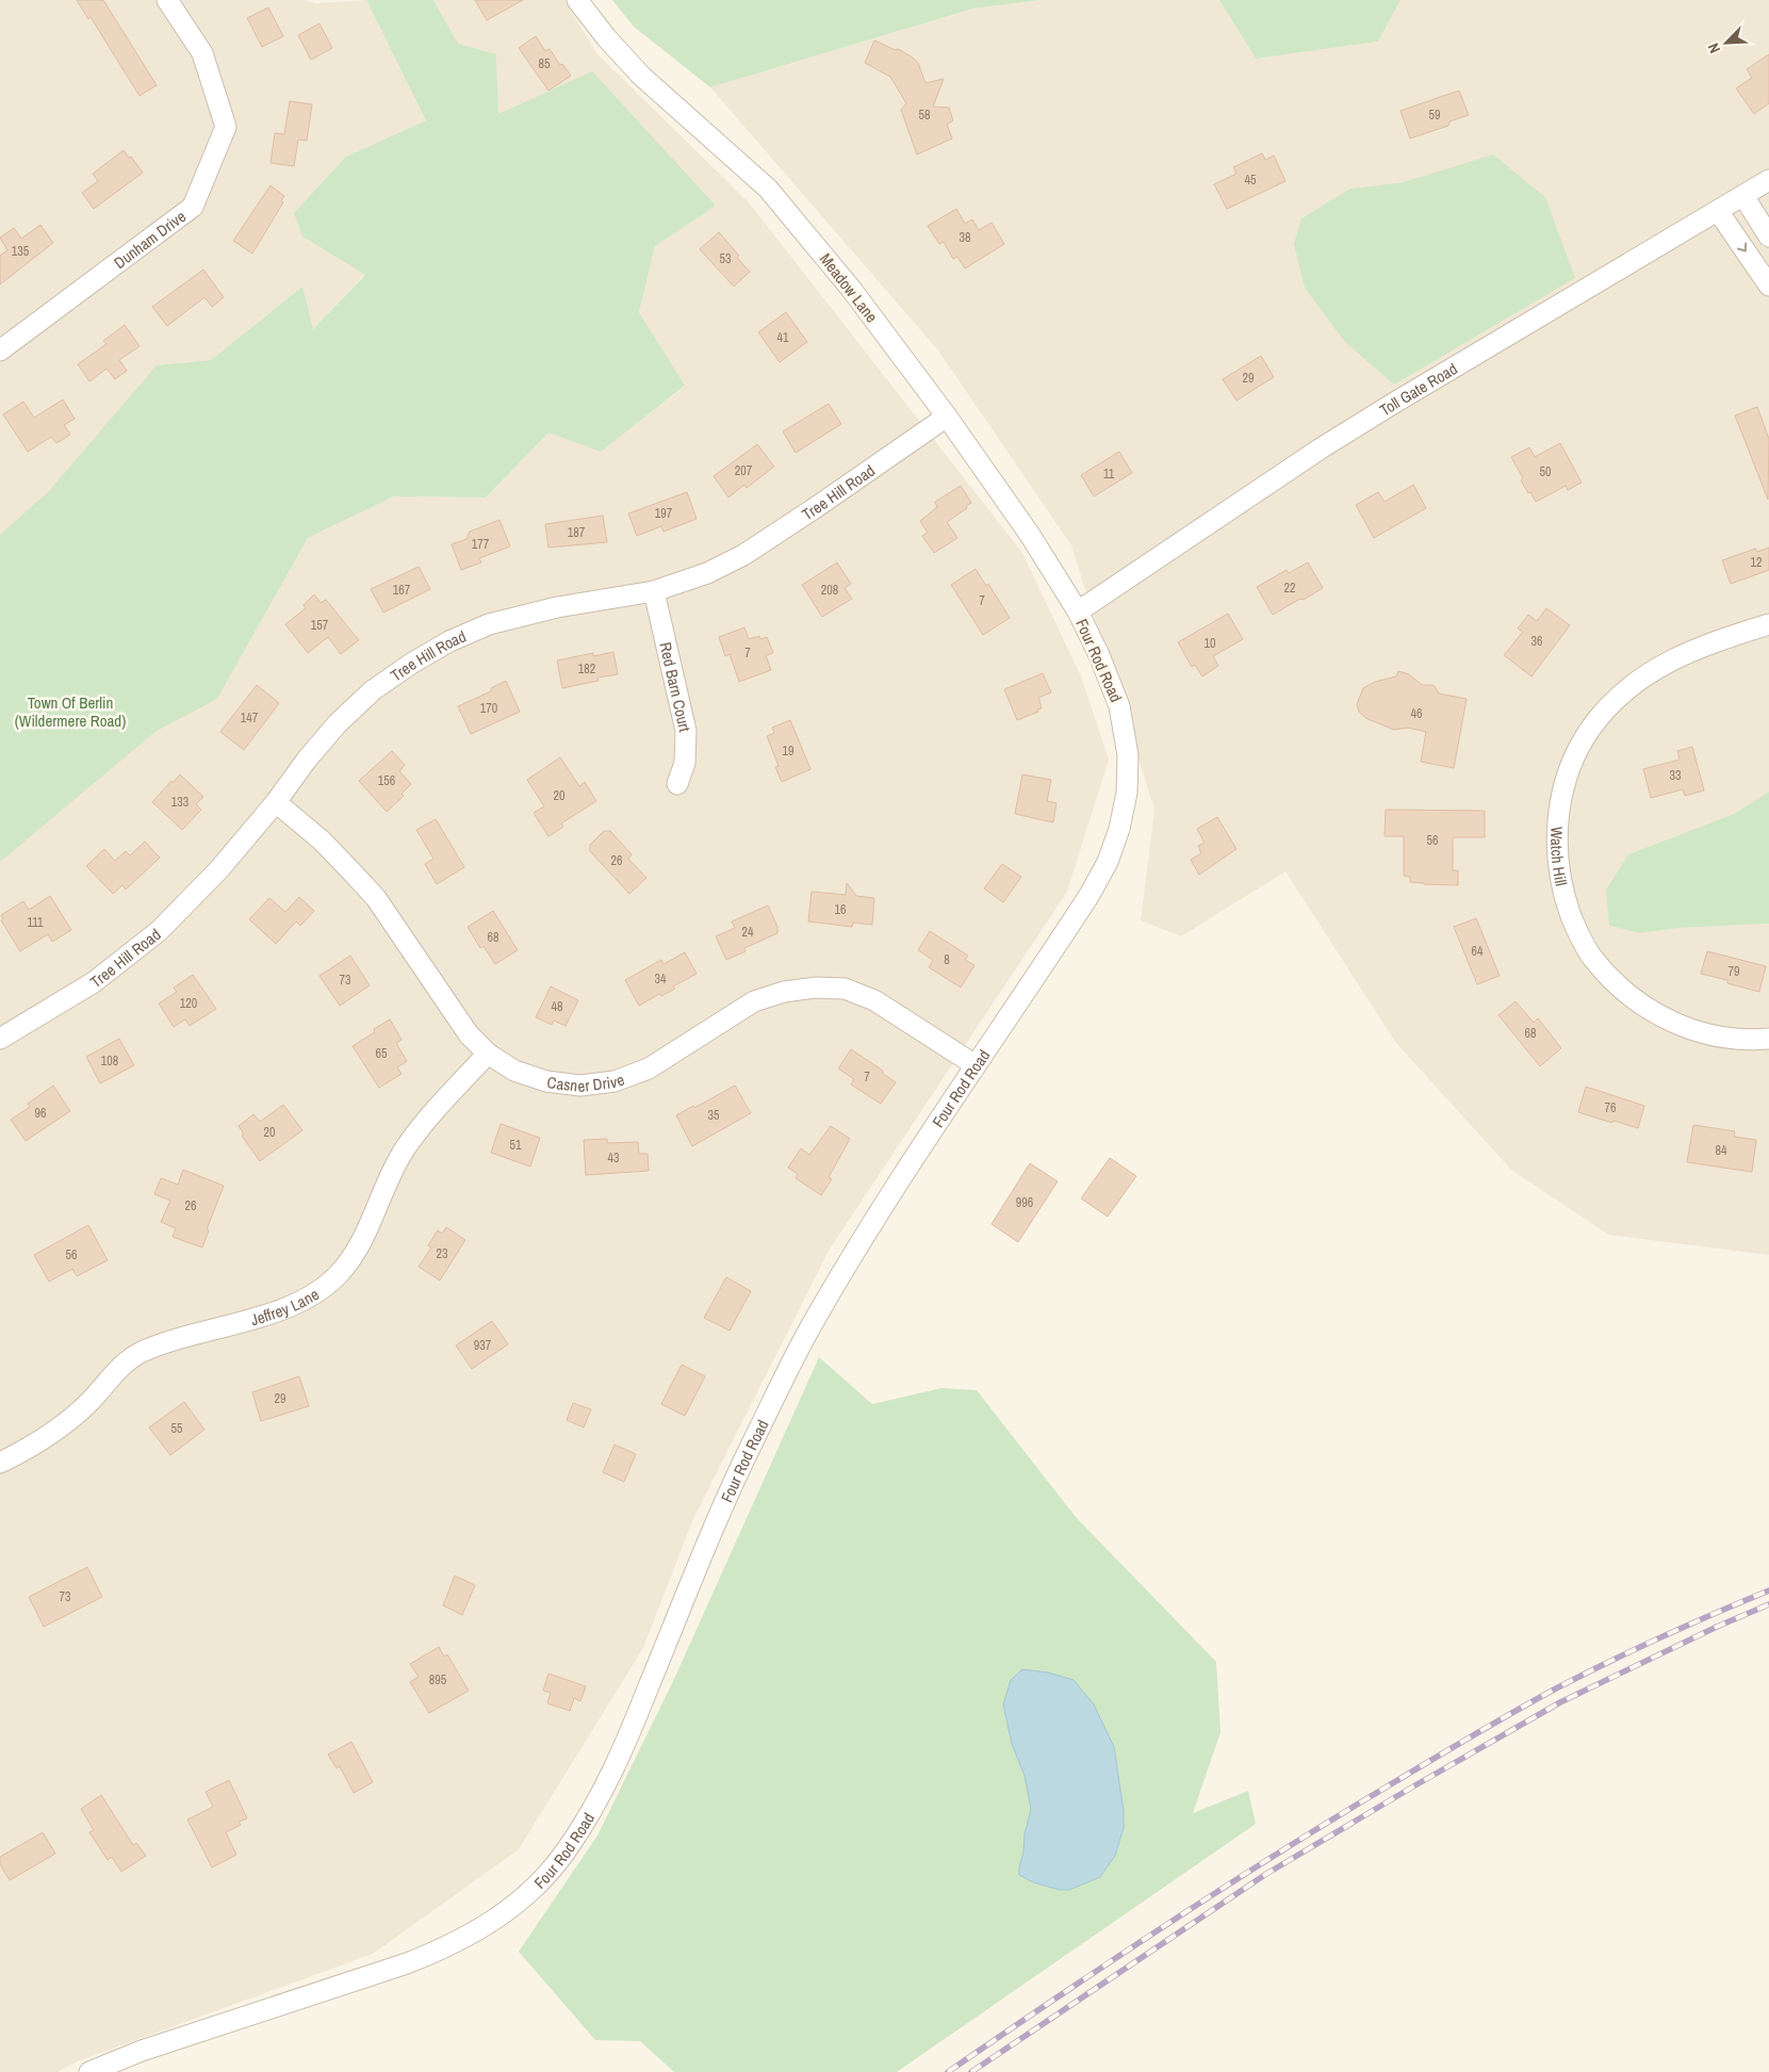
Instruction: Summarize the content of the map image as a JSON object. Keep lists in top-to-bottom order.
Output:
{
  "streets": {
    "street": [
      "Dunham Drive",
      "Meadow Lane",
      "Toll Gate Road",
      "Tree Hill Road",
      "Four Rod Road",
      "Red Barn Court",
      "Watch Hill",
      "Casner Drive",
      "Jeffrey Lane"
    ]
  },
  "crossings": [
    ["Meadow Lane", "Toll Gate Road"],
    ["Meadow Lane", "Tree Hill Road"],
    ["Meadow Lane", "Four Rod Road"],
    ["Toll Gate Road", "Four Rod Road"],
    ["Tree Hill Road", "Red Barn Court"],
    ["Tree Hill Road", "Casner Drive"],
    ["Four Rod Road", "Casner Drive"],
    ["Casner Drive", "Jeffrey Lane"]
  ],
  "parks": ["Town Of Berlin (Wildermere Road)"],
  "house_numbers": [
    "85",
    "58",
    "59",
    "45",
    "38",
    "135",
    "53",
    "41",
    "29",
    "207",
    "50",
    "11",
    "197",
    "187",
    "177",
    "12",
    "22",
    "167",
    "208",
    "7",
    "157",
    "36",
    "10",
    "7",
    "182",
    "170",
    "46",
    "147",
    "19",
    "33",
    "156",
    "20",
    "133",
    "56",
    "26",
    "16",
    "111",
    "24",
    "68",
    "64",
    "8",
    "79",
    "34",
    "73",
    "120",
    "48",
    "68",
    "65",
    "108",
    "7",
    "76",
    "96",
    "35",
    "20",
    "51",
    "84",
    "43",
    "996",
    "26",
    "23",
    "56",
    "937",
    "29",
    "55",
    "73",
    "895"
  ],
  "north": "bottom left"
}
